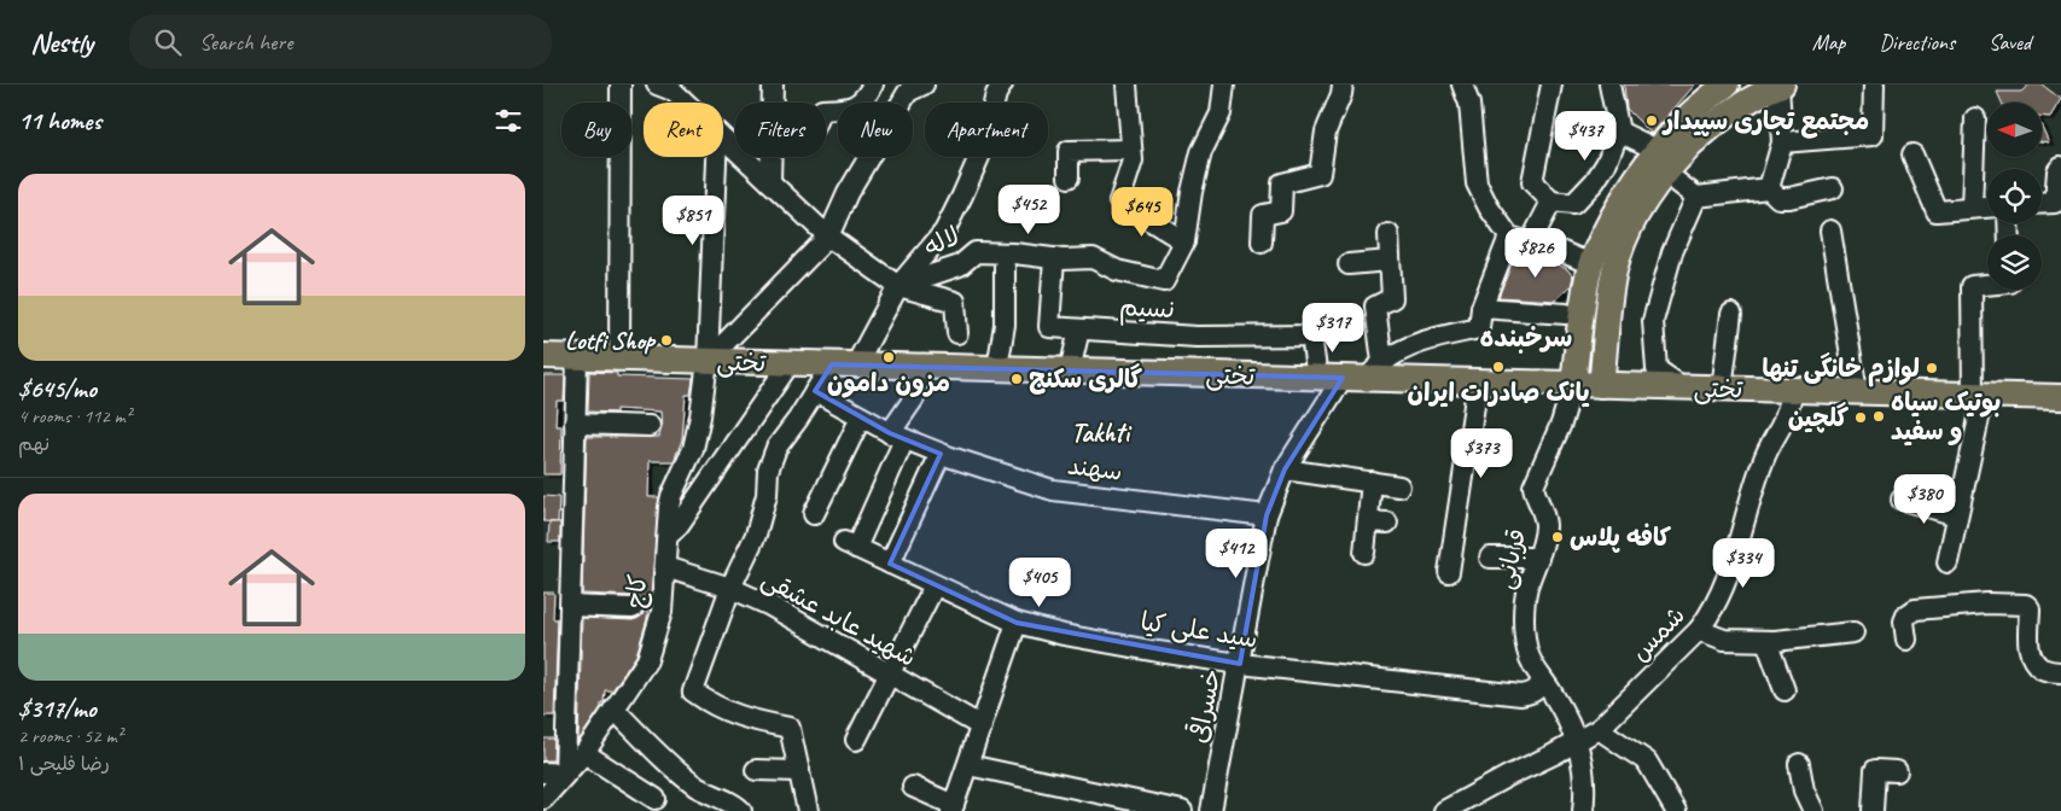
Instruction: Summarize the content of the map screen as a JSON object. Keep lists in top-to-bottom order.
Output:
{
  "streets": {
    "main road": ["تختی"],
    "street": [
      "لاله",
      "نسیم",
      "سهند",
      "قربانی",
      "کاج",
      "شهید عابد عشقی",
      "سید علی کیا",
      "شمس",
      "خسراقی"
    ]
  },
  "crossings": [
    ["لاله", "نسیم"],
    ["نسیم", "تختی"],
    ["تختی", "قربانی"],
    ["تختی", "کاج"],
    ["تختی", "شمس"],
    ["تختی", "خسراقی"],
    ["سهند", "سید علی کیا"],
    ["سهند", "خسراقی"],
    ["قربانی", "سید علی کیا"],
    ["قربانی", "شمس"],
    ["کاج", "شهید عابد عشقی"],
    ["سید علی کیا", "خسراقی"]
  ],
  "districts": ["سرخبنده", "Takhti"],
  "places": [
    "مجتمع تجاری سپیدار",
    "Lotfi Shop",
    "مزون دامون",
    "یانک صادرات ایران",
    "لوازم خانگی تنها",
    "گالری سکنج",
    "بوتیک سیاه و سفید",
    "گلچین",
    "کافه پلاس"
  ],
  "north": "left",
  "page": {
    "header": "Nestly",
    "search": "Search here",
    "nav": ["Map", "Directions", "Saved"],
    "heading": "11 homes",
    "chip": [
      "Buy",
      "Rent",
      "Filters",
      "New",
      "Apartment"
    ],
    "price": [
      "$437",
      "$452",
      "$645",
      "$851",
      "$826",
      "$317",
      "$373",
      "$380",
      "$412",
      "$334",
      "$405"
    ],
    "list": [
      {
        "name": "$645/mo",
        "note": "4 rooms · 112 m² · نهم"
      },
      {
        "name": "$317/mo",
        "note": "2 rooms · 52 m² · رضا فلیحی ۱"
      }
    ]
  }
}
